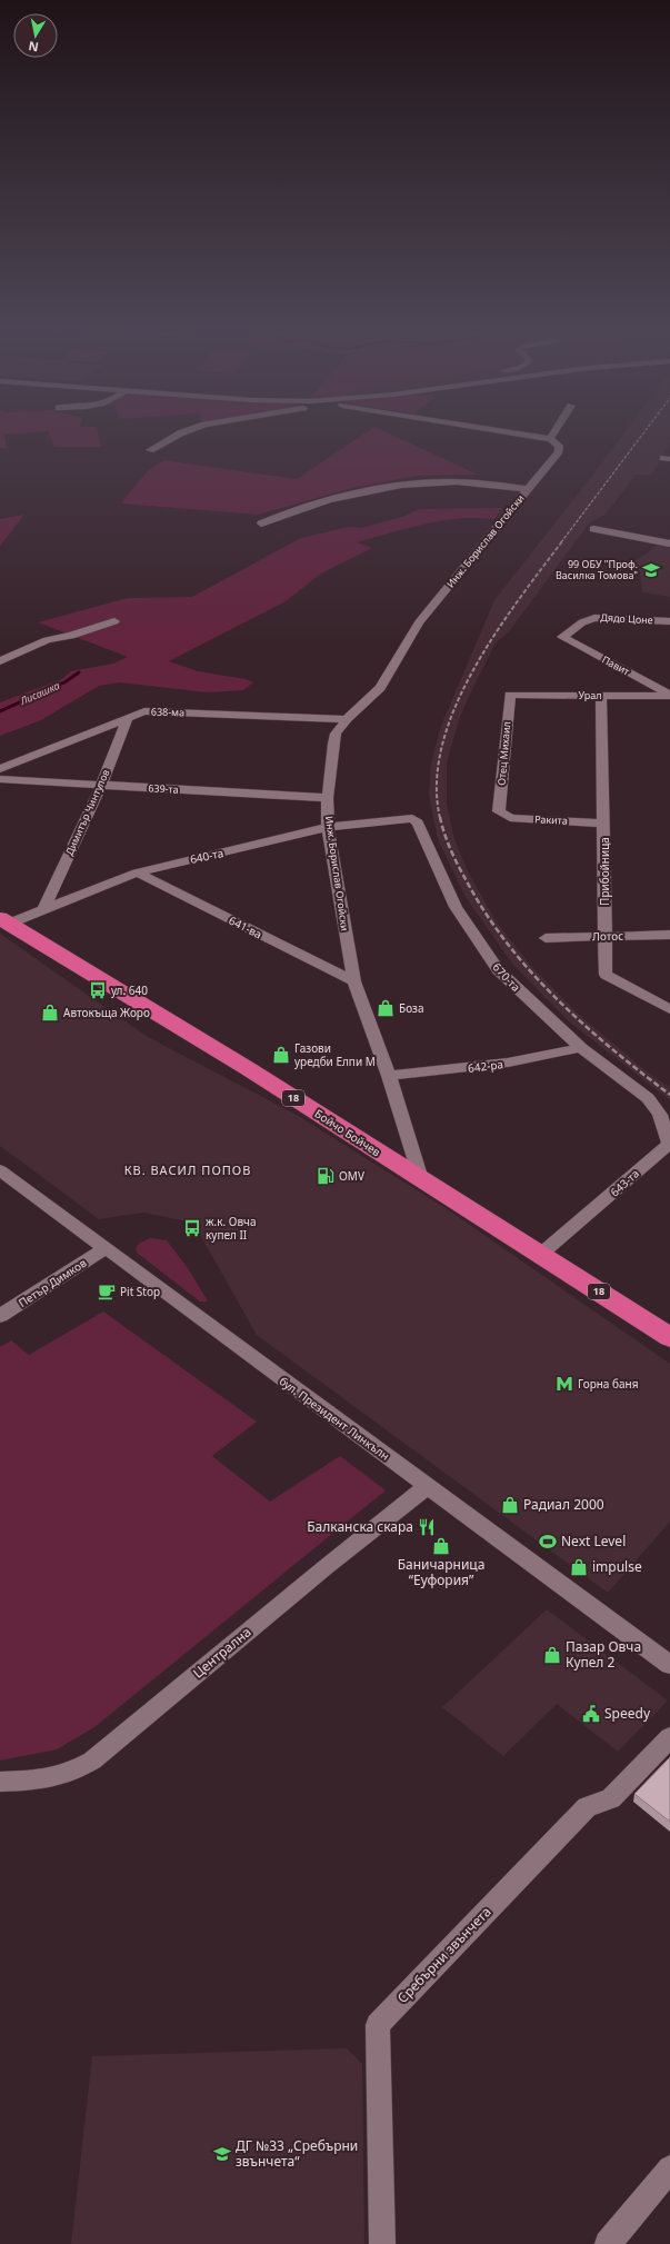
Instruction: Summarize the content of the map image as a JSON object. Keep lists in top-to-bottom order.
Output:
{
  "streets": {
    "highway": ["18", "Бойчо Бойчев"],
    "street": [
      "Инж. Борислав Огойски",
      "Дядо Цоне",
      "Павит",
      "Урал",
      "638-ма",
      "Отец Михаил",
      "639-та",
      "Димитър Чинтулов",
      "Ракита",
      "640-та",
      "Прибойница",
      "641-ва",
      "Лотос",
      "670-та",
      "642-ра",
      "643-та",
      "Петър Димков",
      "бул. Президент Линкълн",
      "Централна",
      "Сребърни звънчета"
    ]
  },
  "crossings": [
    ["Инж. Борислав Огойски", "638-ма"],
    ["Инж. Борислав Огойски", "639-та"],
    ["Инж. Борислав Огойски", "640-та"],
    ["Инж. Борислав Огойски", "641-ва"],
    ["Инж. Борислав Огойски", "642-ра"],
    ["Инж. Борислав Огойски", "Бойчо Бойчев"],
    ["Дядо Цоне", "Павит"],
    ["Павит", "Урал"],
    ["Урал", "Отец Михаил"],
    ["Урал", "Прибойница"],
    ["638-ма", "Димитър Чинтулов"],
    ["Отец Михаил", "Ракита"],
    ["639-та", "Димитър Чинтулов"],
    ["Димитър Чинтулов", "640-та"],
    ["Ракита", "Прибойница"],
    ["640-та", "641-ва"],
    ["640-та", "670-та"],
    ["640-та", "Бойчо Бойчев"],
    ["Прибойница", "Лотос"],
    ["670-та", "642-ра"],
    ["670-та", "643-та"],
    ["Бойчо Бойчев", "643-та"],
    ["Петър Димков", "бул. Президент Линкълн"],
    ["бул. Президент Линкълн", "Централна"]
  ],
  "districts": ["КВ. ВАСИЛ ПОПОВ"],
  "water": ["Лисашка"],
  "places": {
    "school or university": ["99 ОБУ \"Проф. Василка Томова\"", "ДГ №33 „Сребърни звънчета“"],
    "bus stop": ["ул. 640", "ж.к. Овча купел II"],
    "shop": [
      "Боза",
      "Автокъща Жоро",
      "Газови уредби Елпи М",
      "Радиал 2000",
      "Баничарница “Еуфория”",
      "impulse",
      "Пазар Овча Купел 2"
    ],
    "fuel station": ["OMV"],
    "cafe": ["Pit Stop"],
    "metro station": ["Горна баня"],
    "restaurant": ["Балканска скара"],
    "sports": ["Next Level"],
    "public building": ["Speedy"]
  },
  "north": "bottom"
}
